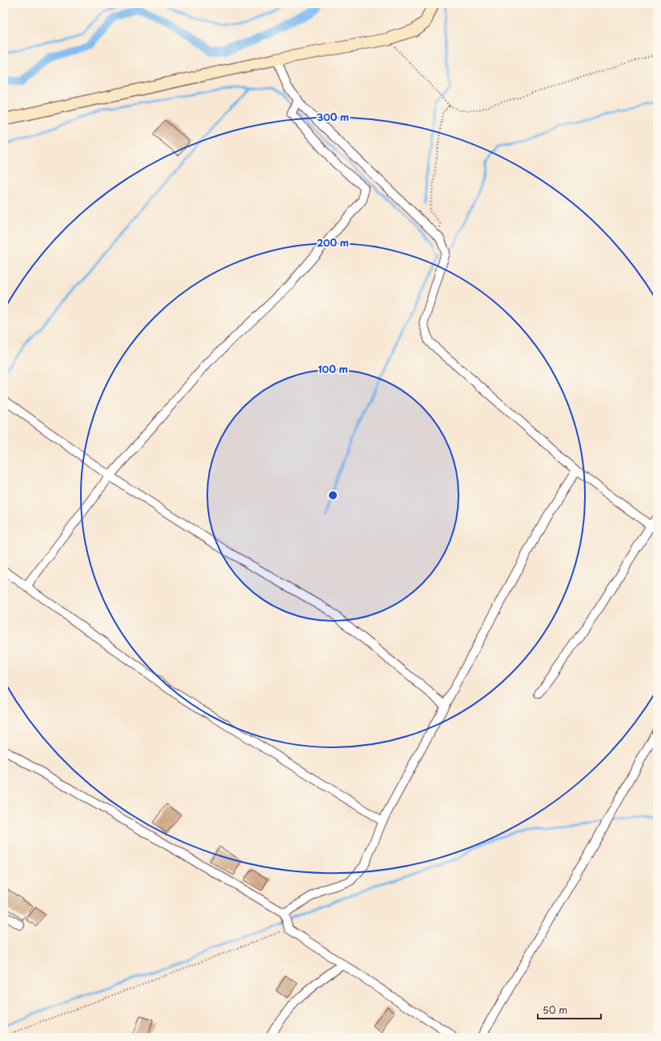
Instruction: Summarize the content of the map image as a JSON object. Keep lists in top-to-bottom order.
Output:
{
  "scale_bar": "50 m",
  "rings": ["300 m", "200 m", "100 m"]
}
